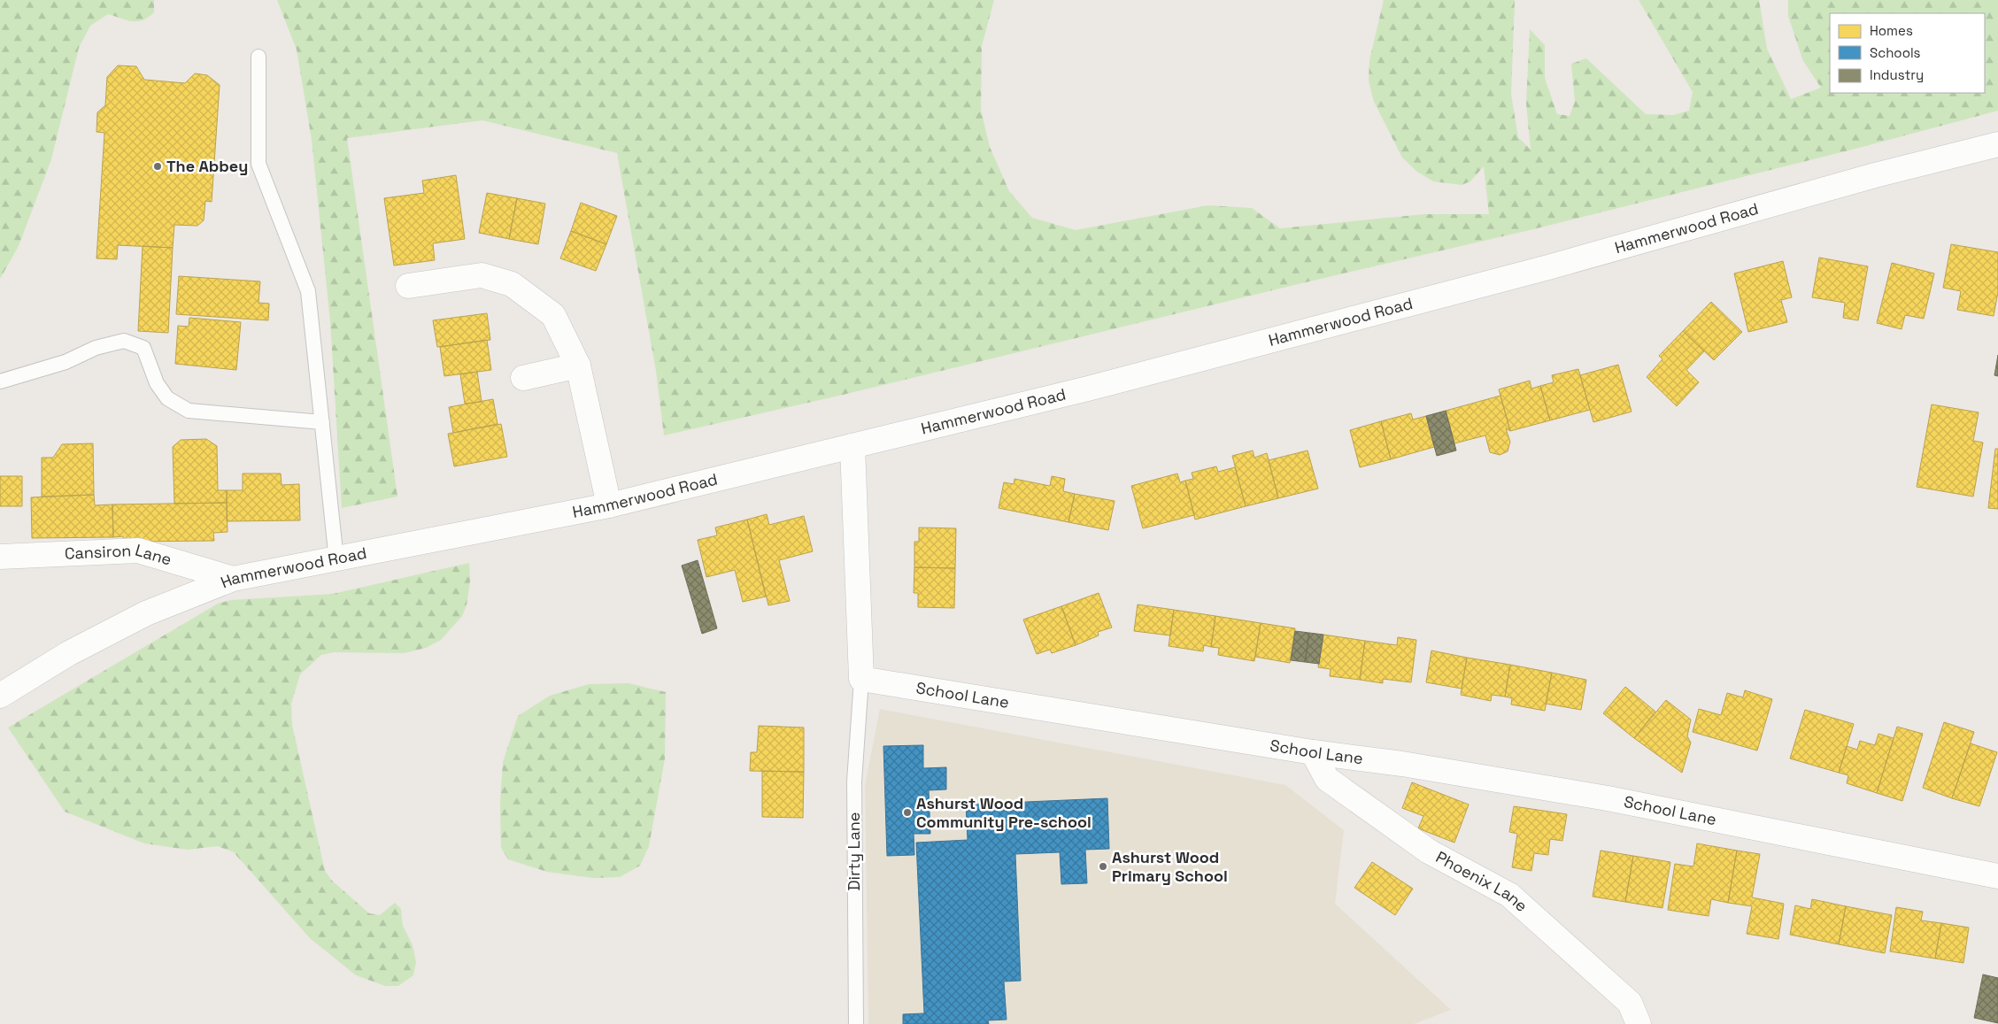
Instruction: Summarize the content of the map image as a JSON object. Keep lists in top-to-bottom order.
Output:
{
  "streets": {
    "street": [
      "Hammerwood Road",
      "Cansiron Lane",
      "School Lane",
      "Phoenix Lane"
    ],
    "lane": ["Dirty Lane"]
  },
  "crossings": [
    ["Hammerwood Road", "Cansiron Lane"],
    ["School Lane", "Dirty Lane"],
    ["School Lane", "Phoenix Lane"]
  ],
  "places": ["The Abbey", "Ashurst Wood Community Pre-school", "Ashurst Wood Primary School"],
  "legend": ["Homes", "Schools", "Industry"]
}
